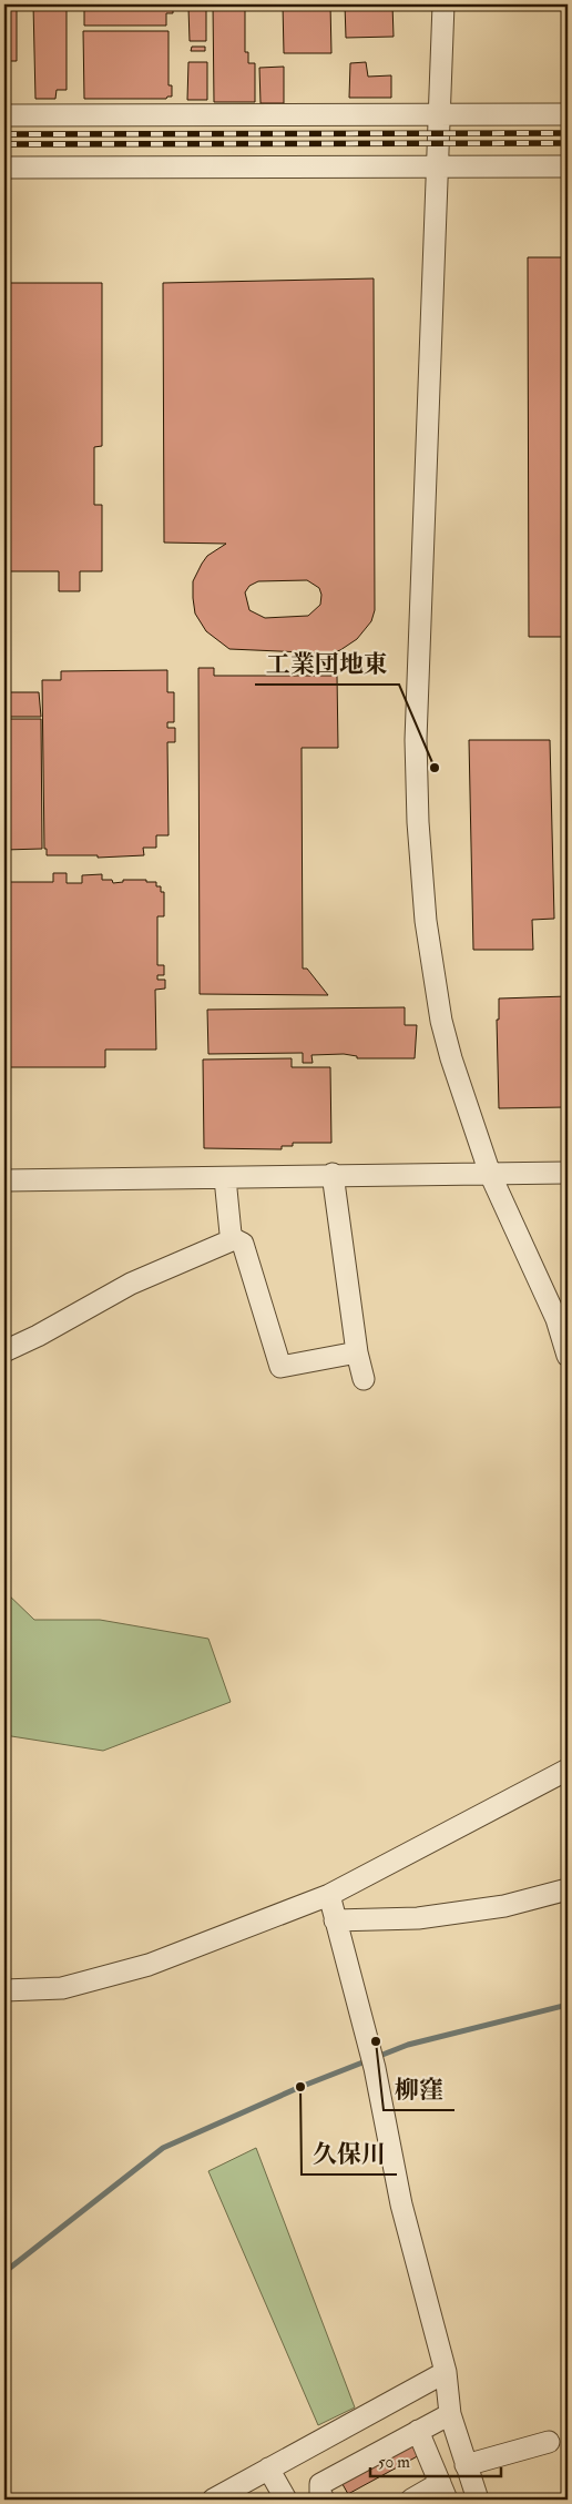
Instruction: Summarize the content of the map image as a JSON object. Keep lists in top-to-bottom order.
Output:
{
  "places": ["工業団地東", "柳窪", "久保川"],
  "scale_bar": "50 m"
}
